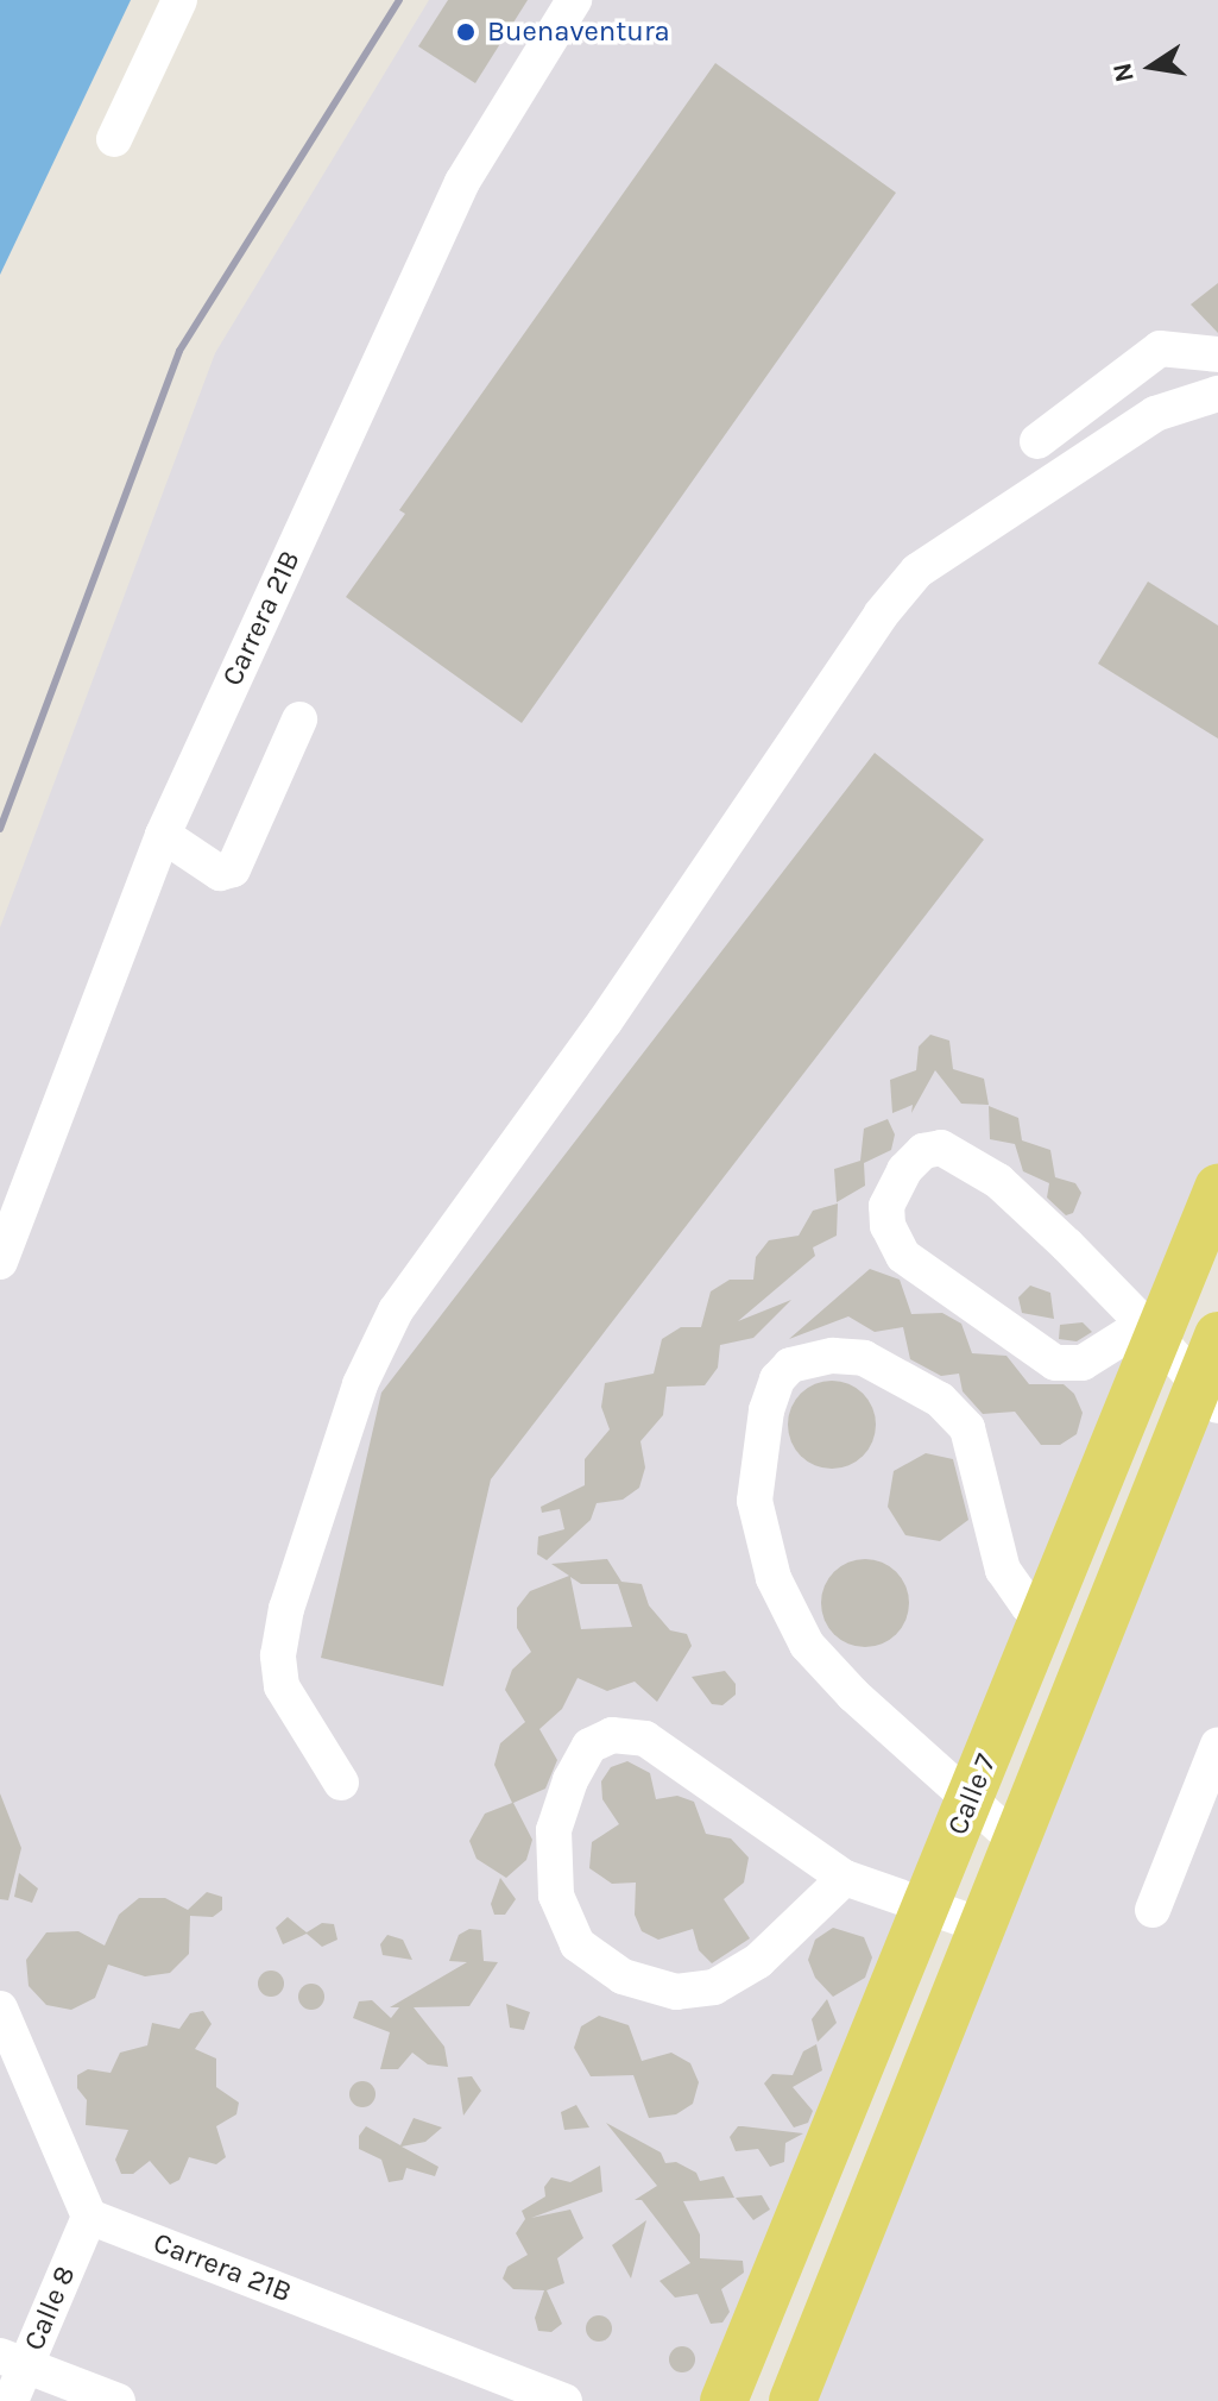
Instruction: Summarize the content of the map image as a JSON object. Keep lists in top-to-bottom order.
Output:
{
  "streets": {
    "main road": ["Calle 7"],
    "street": ["Carrera 21B", "Calle 8"]
  },
  "crossings": [
    ["Carrera 21B", "Calle 8"]
  ],
  "places": ["Buenaventura"],
  "north": "left"
}
